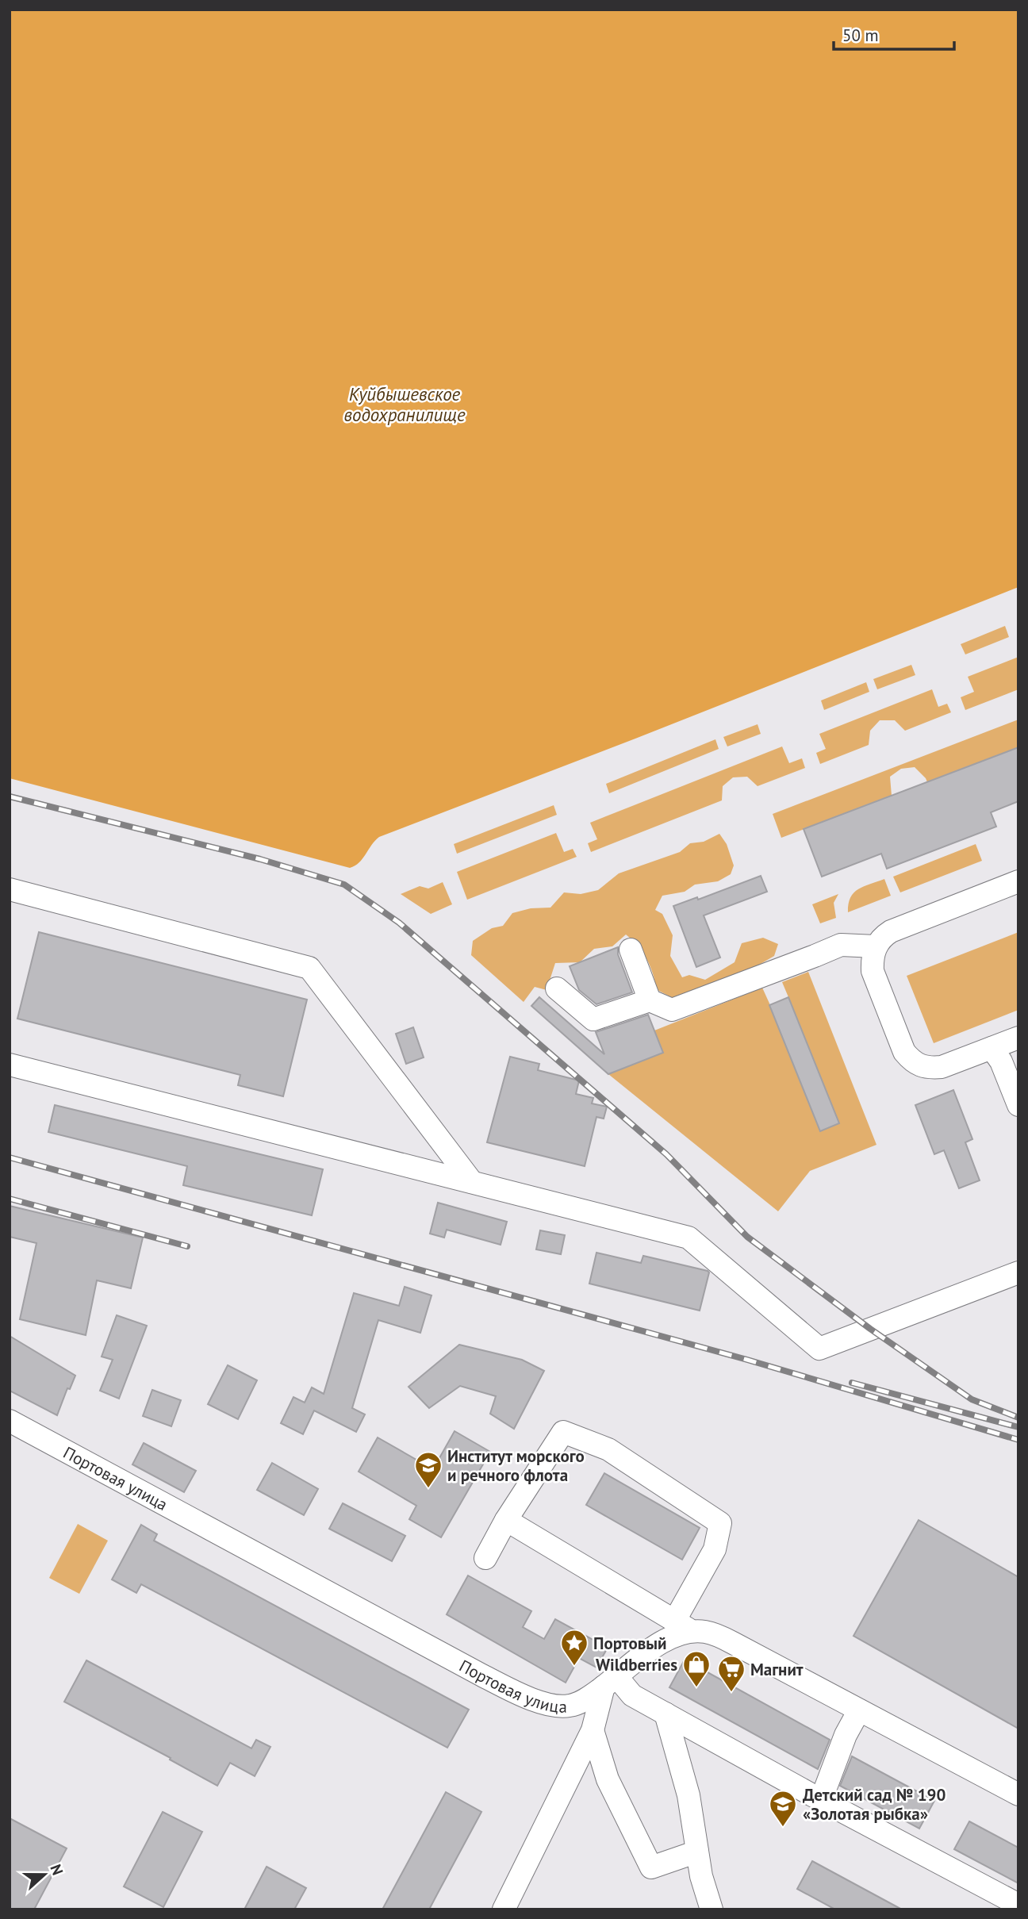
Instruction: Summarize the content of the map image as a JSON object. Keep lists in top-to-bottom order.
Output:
{
  "streets": {
    "street": ["Портовая улица"]
  },
  "water": ["Куйбышевское водохранилище"],
  "places": {
    "school or university": ["Институт морского и речного флота", "Детский сад № 190 «Золотая рыбка»"],
    "place": ["Портовый"],
    "shop": ["Wildberries"],
    "supermarket": ["Магнит"]
  },
  "scale_bar": "50 m",
  "north": "right"
}
